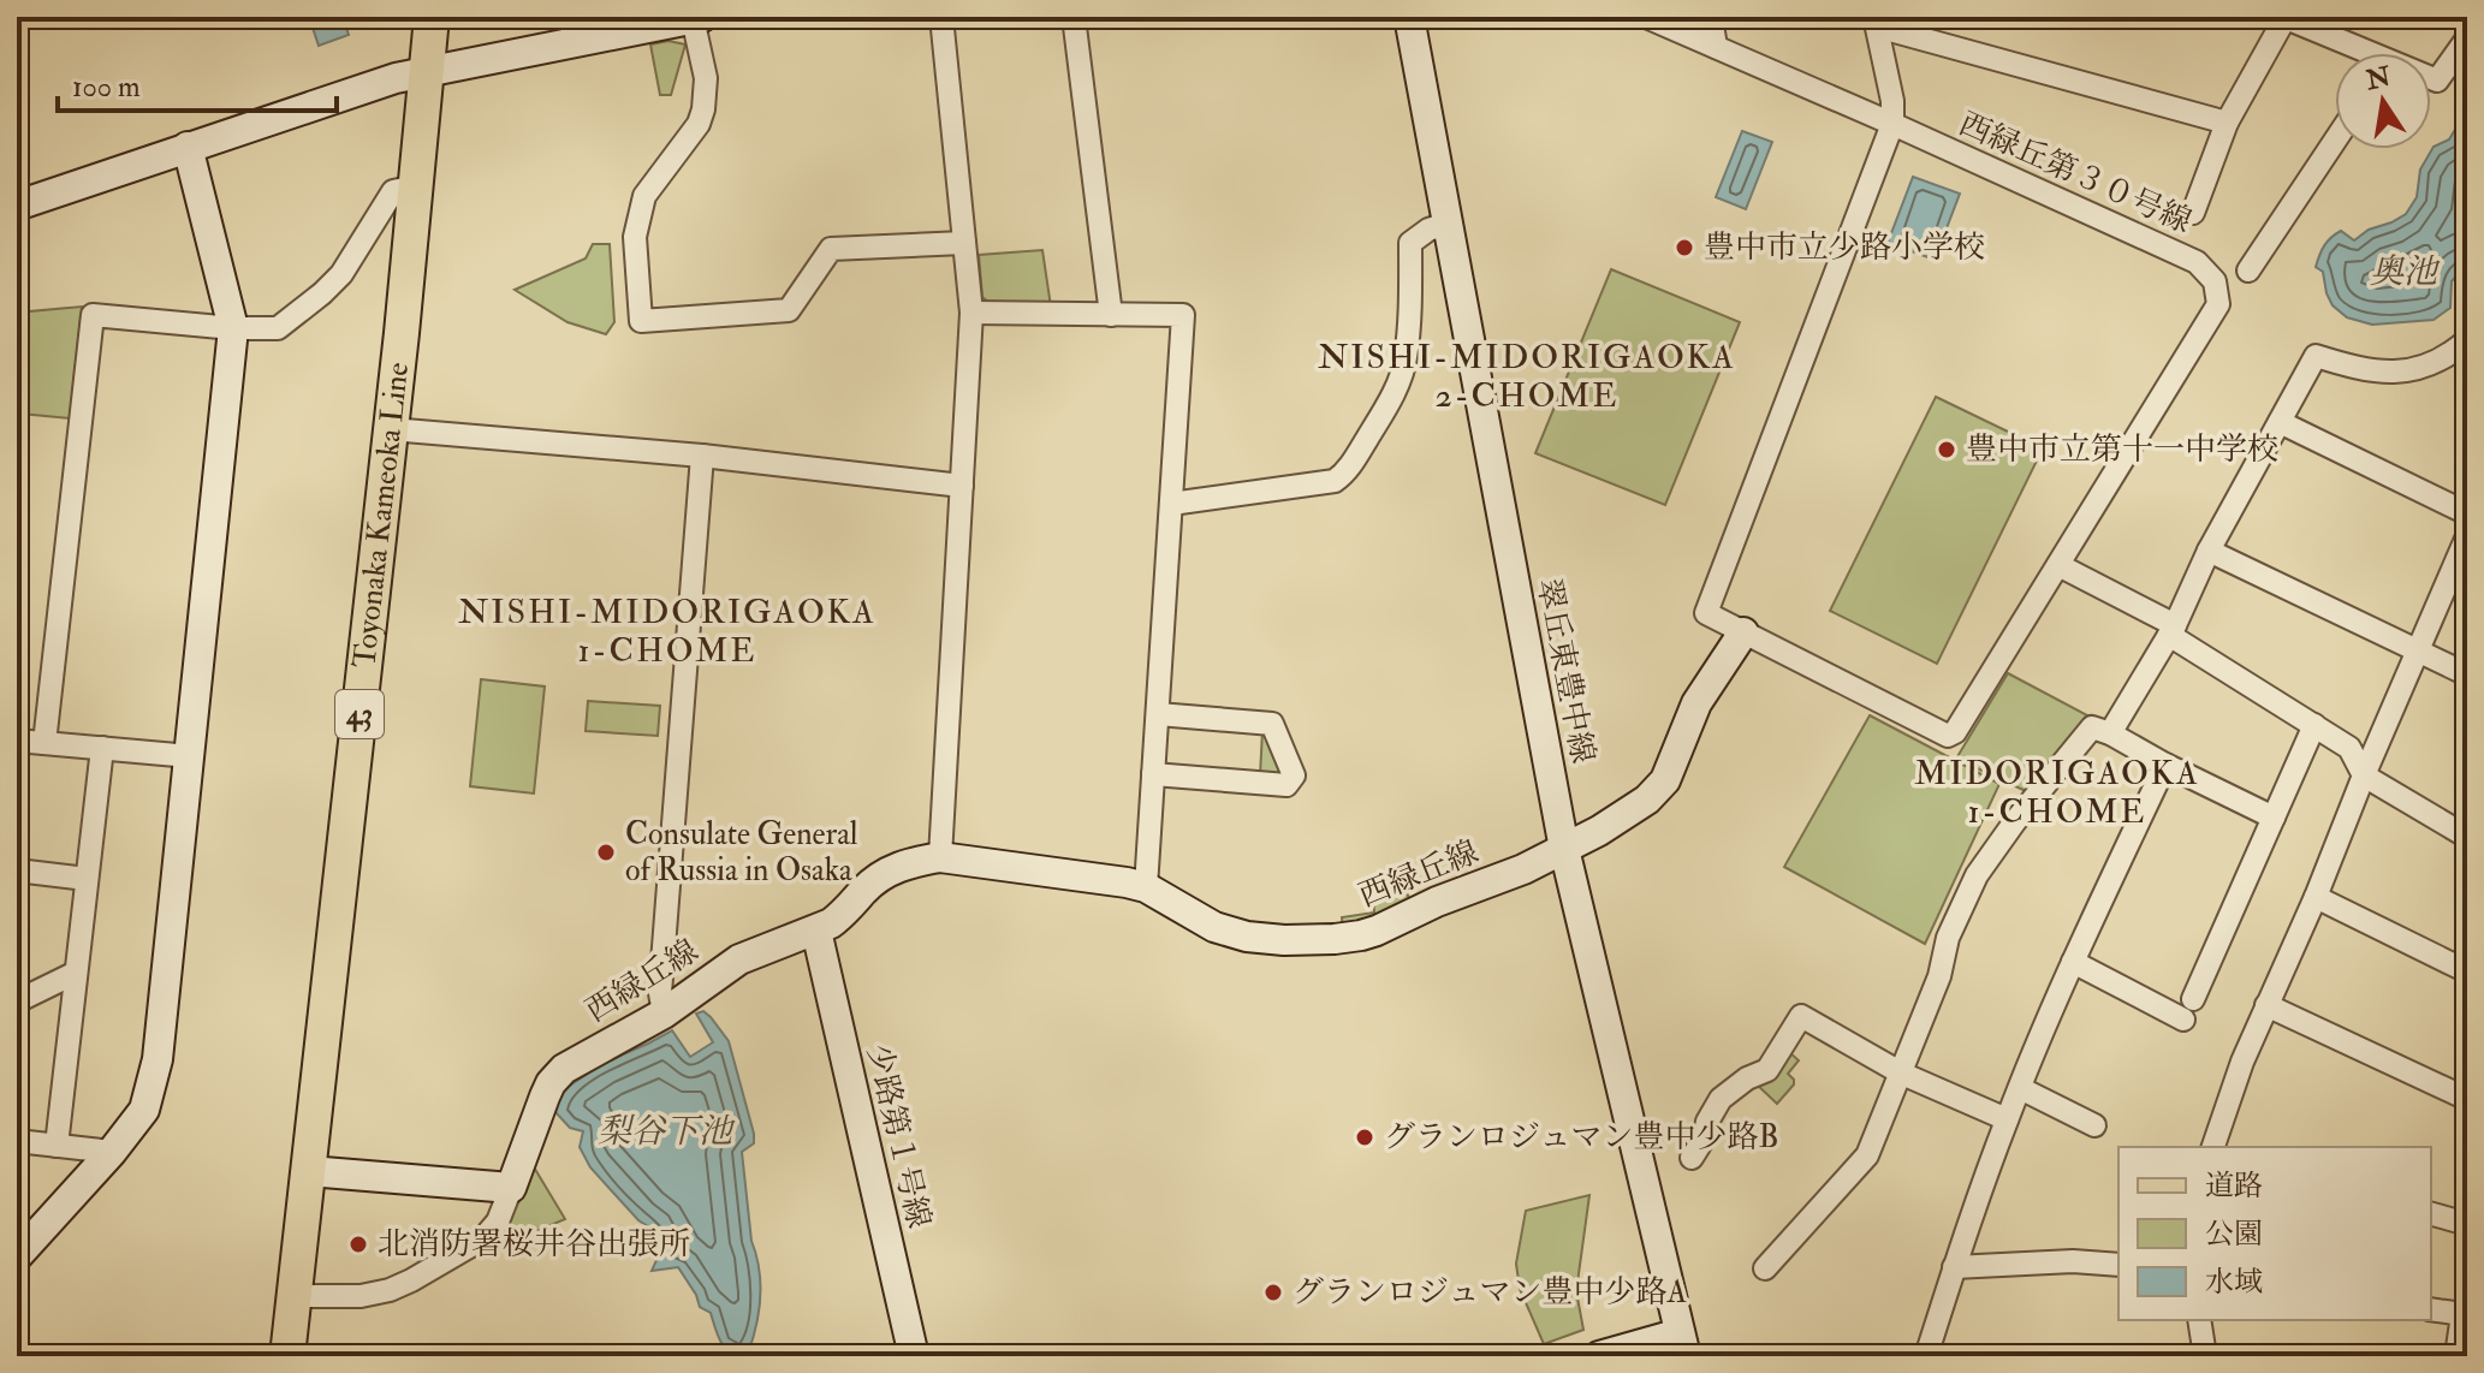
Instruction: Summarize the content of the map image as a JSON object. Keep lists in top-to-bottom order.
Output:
{
  "streets": {
    "main road": ["Toyonaka Kameoka Line", "43"],
    "street": [
      "西緑丘第３０号線",
      "翠丘東豊中線",
      "西緑丘線",
      "少路第１号線"
    ]
  },
  "crossings": [
    ["西緑丘第３０号線", "西緑丘線"],
    ["翠丘東豊中線", "西緑丘線"],
    ["西緑丘線", "少路第１号線"]
  ],
  "districts": ["NISHI-MIDORIGAOKA 2-CHOME", "NISHI-MIDORIGAOKA 1-CHOME", "MIDORIGAOKA 1-CHOME"],
  "water": ["奥池", "梨谷下池"],
  "places": [
    "豊中市立少路小学校",
    "豊中市立第十一中学校",
    "Consulate General of Russia in Osaka",
    "グランロジュマン豊中少路B",
    "北消防署桜井谷出張所",
    "グランロジュマン豊中少路A"
  ],
  "legend": ["道路", "公園", "水域"],
  "scale_bar": "100 m",
  "north": "top"
}
